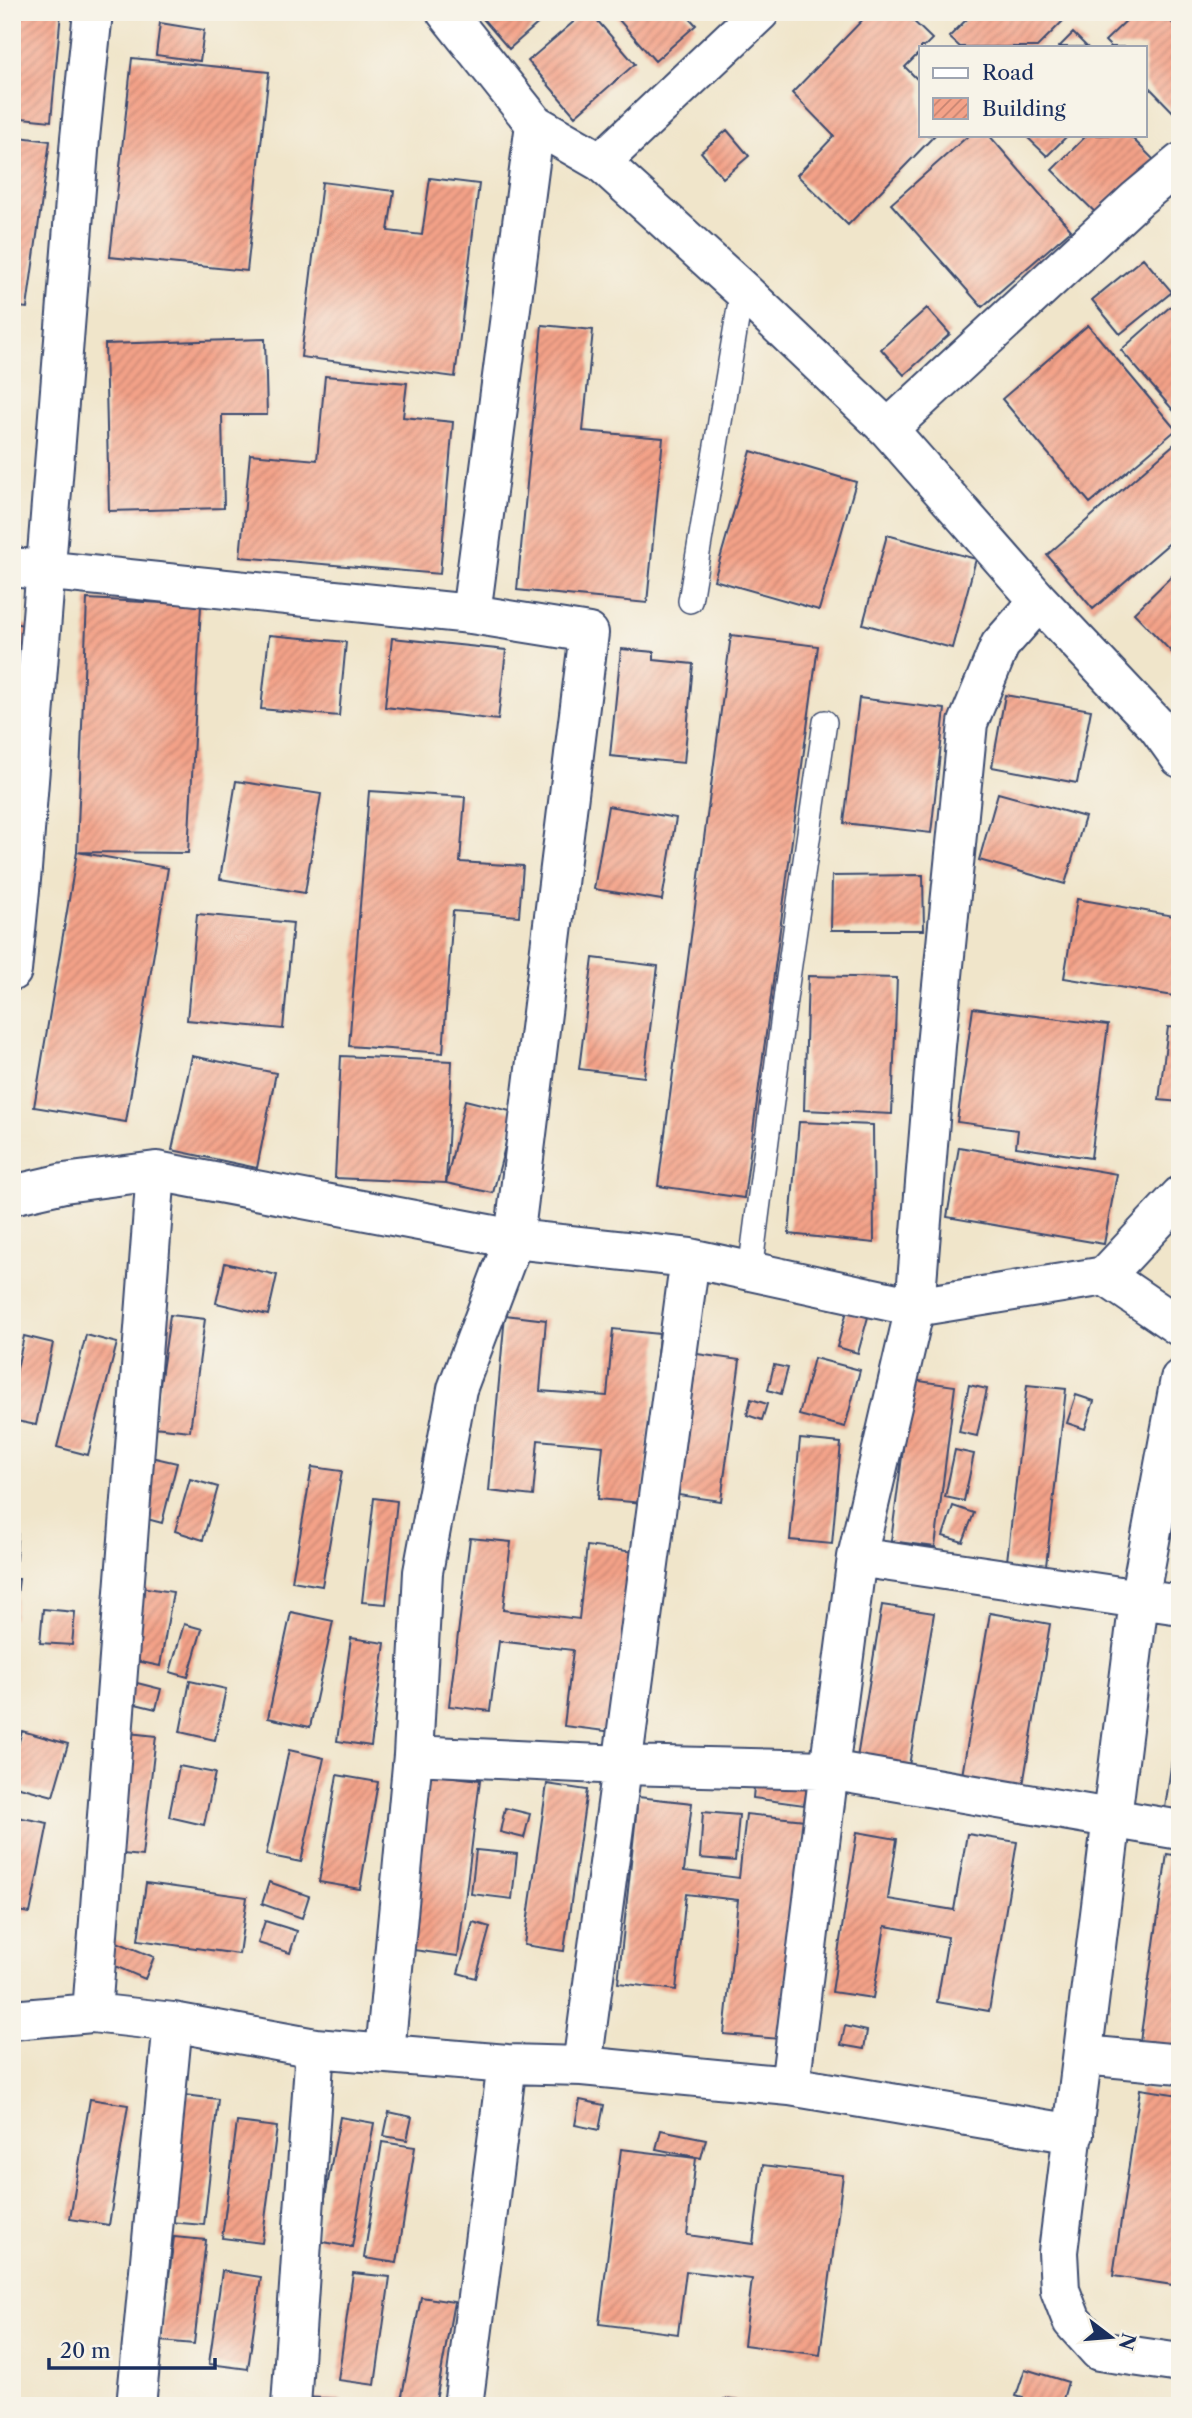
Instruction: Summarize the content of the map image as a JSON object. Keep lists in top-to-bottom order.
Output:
{
  "legend": ["Road", "Building"],
  "scale_bar": "20 m",
  "north": "right"
}
